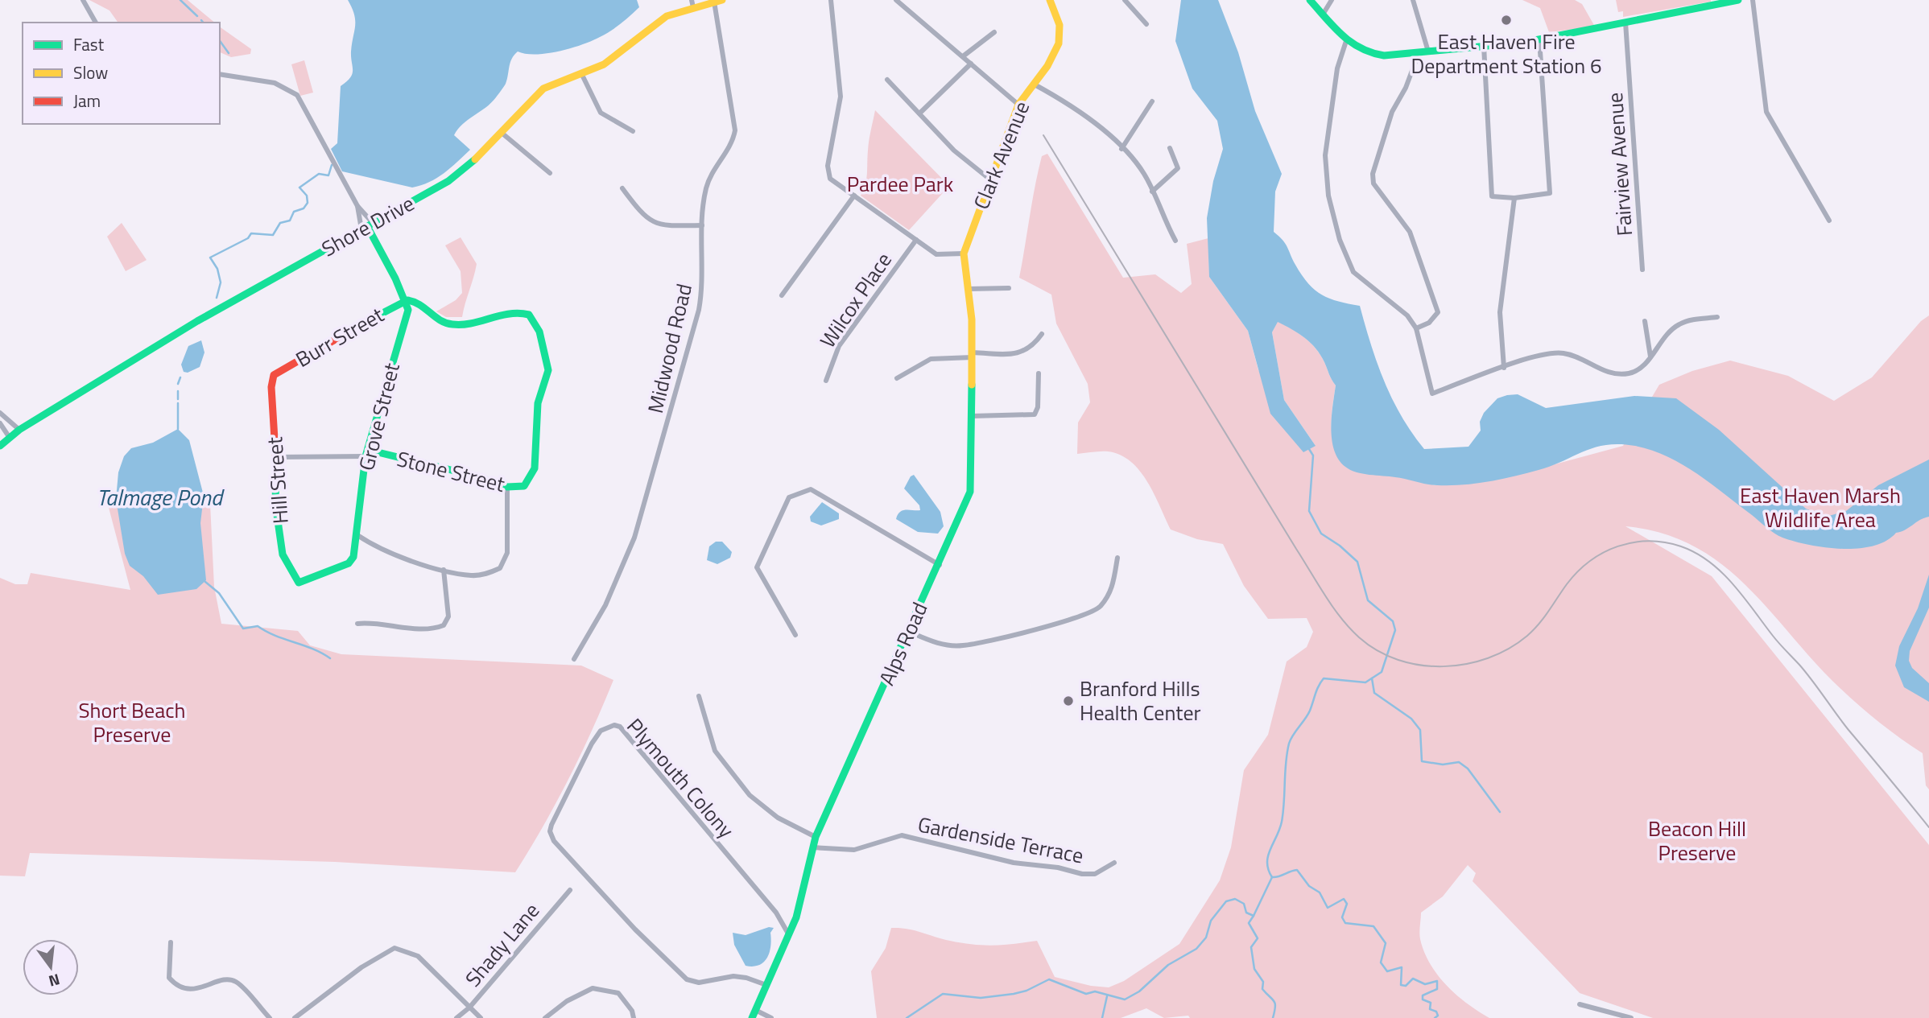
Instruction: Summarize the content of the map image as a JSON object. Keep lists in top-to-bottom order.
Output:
{
  "streets": {
    "street": [
      "Clark Avenue",
      "Fairview Avenue",
      "Shore Drive",
      "Wilcox Place",
      "Burr Street",
      "Midwood Road",
      "Grove Street",
      "Stone Street",
      "Hill Street",
      "Alps Road",
      "Plymouth Colony",
      "Gardenside Terrace",
      "Shady Lane"
    ]
  },
  "crossings": [
    ["Clark Avenue", "Alps Road"],
    ["Shore Drive", "Midwood Road"],
    ["Burr Street", "Grove Street"],
    ["Burr Street", "Stone Street"],
    ["Burr Street", "Hill Street"],
    ["Grove Street", "Stone Street"],
    ["Grove Street", "Hill Street"],
    ["Alps Road", "Plymouth Colony"],
    ["Alps Road", "Gardenside Terrace"]
  ],
  "water": ["Talmage Pond"],
  "parks": [
    "Pardee Park",
    "East Haven Marsh Wildlife Area",
    "Short Beach Preserve",
    "Beacon Hill Preserve"
  ],
  "places": ["East Haven Fire Department Station 6", "Branford Hills Health Center"],
  "legend": ["Fast", "Slow", "Jam"],
  "north": "bottom"
}
